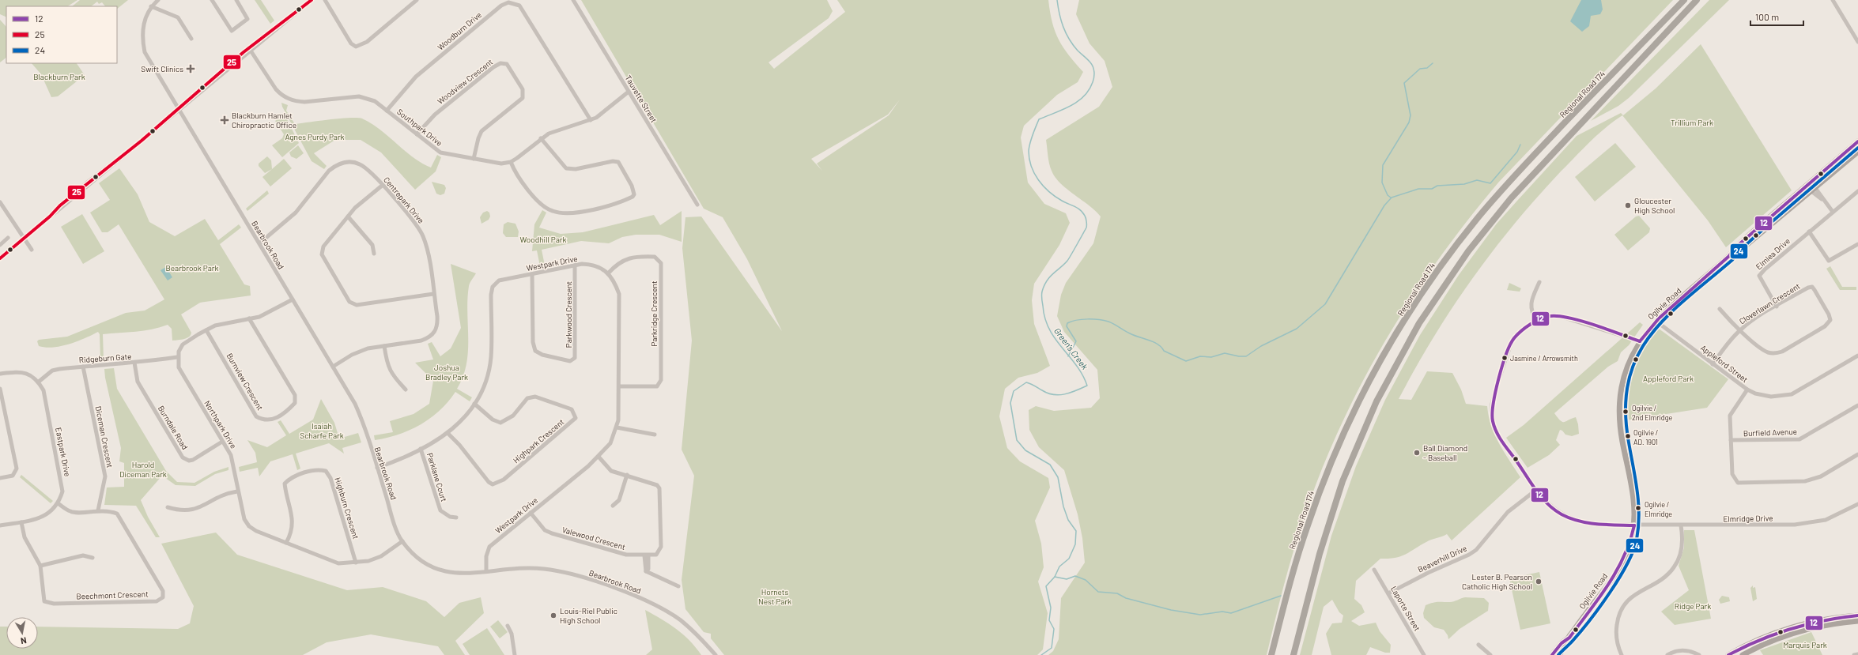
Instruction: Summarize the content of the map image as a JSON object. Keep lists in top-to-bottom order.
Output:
{
  "streets": {
    "highway": ["Regional Road 174"],
    "main road": ["Ogilvie Road"],
    "street": [
      "Woodburn Drive",
      "Woodview Crescent",
      "Tauvette Street",
      "Southpark Drive",
      "Centrepark Drive",
      "Bearbrook Road",
      "Elmlea Drive",
      "Westpark Drive",
      "Cloverlawn Crescent",
      "Parkridge Crescent",
      "Parkwood Crescent",
      "Ridgeburn Gate",
      "Appleford Street",
      "Burnview Crescent",
      "Northpark Drive",
      "Burndale Road",
      "Burfield Avenue",
      "Diceman Crescent",
      "Highpark Crescent",
      "Eastpark Drive",
      "Parklane Court",
      "Highburn Crescent",
      "Elmridge Drive",
      "Valewood Crescent",
      "Beaverhill Drive",
      "Beechmont Crescent",
      "Laporte Street"
    ]
  },
  "crossings": [
    ["Woodburn Drive", "Southpark Drive"],
    ["Woodview Crescent", "Southpark Drive"],
    ["Centrepark Drive", "Bearbrook Road"],
    ["Bearbrook Road", "Westpark Drive"],
    ["Bearbrook Road", "Northpark Drive"],
    ["Elmlea Drive", "Cloverlawn Crescent"],
    ["Westpark Drive", "Parkridge Crescent"],
    ["Westpark Drive", "Parkwood Crescent"],
    ["Westpark Drive", "Highpark Crescent"],
    ["Westpark Drive", "Parklane Court"],
    ["Westpark Drive", "Valewood Crescent"],
    ["Ogilvie Road", "Appleford Street"],
    ["Ogilvie Road", "Elmridge Drive"],
    ["Cloverlawn Crescent", "Appleford Street"],
    ["Ridgeburn Gate", "Northpark Drive"],
    ["Ridgeburn Gate", "Burndale Road"],
    ["Ridgeburn Gate", "Diceman Crescent"],
    ["Ridgeburn Gate", "Eastpark Drive"],
    ["Northpark Drive", "Burndale Road"],
    ["Northpark Drive", "Highburn Crescent"],
    ["Diceman Crescent", "Beechmont Crescent"],
    ["Eastpark Drive", "Beechmont Crescent"],
    ["Elmridge Drive", "Beaverhill Drive"],
    ["Beaverhill Drive", "Laporte Street"]
  ],
  "water": ["Green's Creek"],
  "parks": [
    "Blackburn Park",
    "Trillium Park",
    "Agnes Purdy Park",
    "Woodhill Park",
    "Bearbrook Park",
    "Joshua Bradley Park",
    "Appleford Park",
    "Isaiah Scharfe Park",
    "Harold Diceman Park",
    "Hornets Nest Park",
    "Ridge Park",
    "Marquis Park"
  ],
  "places": {
    "health": ["Swift Clinics", "Blackburn Hamlet Chiropractic Office"],
    "other": [
      "Gloucester High School",
      "Jasmine / Arrowsmith",
      "Ogilvie / 2nd Elmridge",
      "Ogilvie / AD. 1901",
      "Ball Diamond - Baseball",
      "Ogilvie / Elmridge",
      "Lester B. Pearson Catholic High School",
      "Louis-Riel Public High School"
    ]
  },
  "lines": ["transit line 25", "transit line 12", "transit line 24"],
  "legend": ["12", "25", "24"],
  "scale_bar": "100 m",
  "north": "bottom"
}
